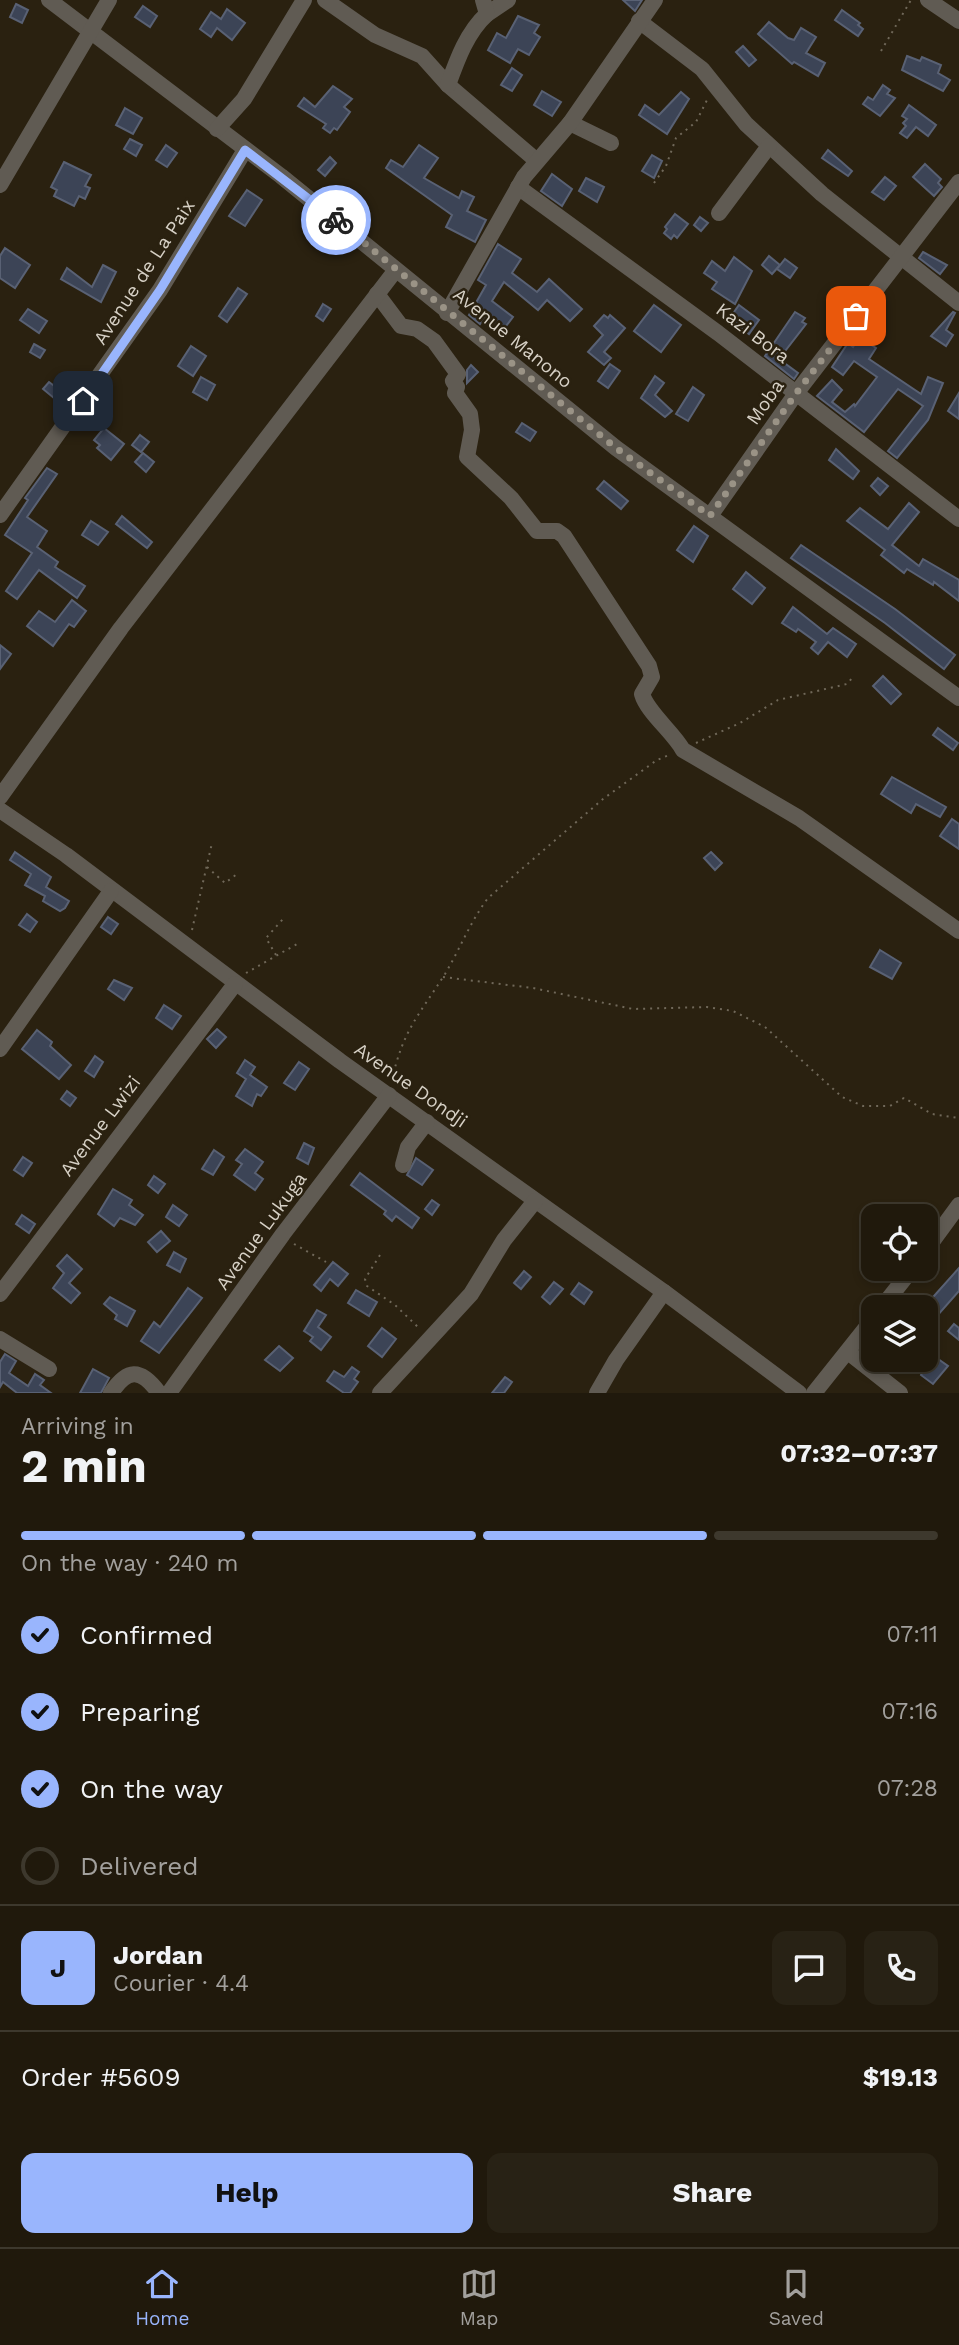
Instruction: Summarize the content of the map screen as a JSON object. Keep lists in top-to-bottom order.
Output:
{
  "streets": {
    "street": [
      "Avenue de La Paix",
      "Kazi Bora",
      "Avenue Manono",
      "Moba",
      "Avenue Dondji",
      "Avenue Lwizi",
      "Avenue Lukuga"
    ]
  },
  "crossings": [
    ["Avenue de La Paix", "Avenue Manono"],
    ["Kazi Bora", "Moba"],
    ["Avenue Manono", "Moba"],
    ["Avenue Dondji", "Avenue Lwizi"],
    ["Avenue Dondji", "Avenue Lukuga"]
  ],
  "page": {
    "heading": ["2 min", "Arriving in", "07:32–07:37"],
    "panel": [
      "Jordan",
      "Courier · 4.4",
      "Order #5609",
      "$19.13"
    ],
    "bar": "On the way · 240 m",
    "list": [
      ["Confirmed", "07:11"],
      ["Preparing", "07:16"],
      ["On the way", "07:28"],
      "Delivered"
    ],
    "round": "J",
    "buttons": ["Help", "Share"],
    "tabs": ["Home", "Map", "Saved"]
  }
}
